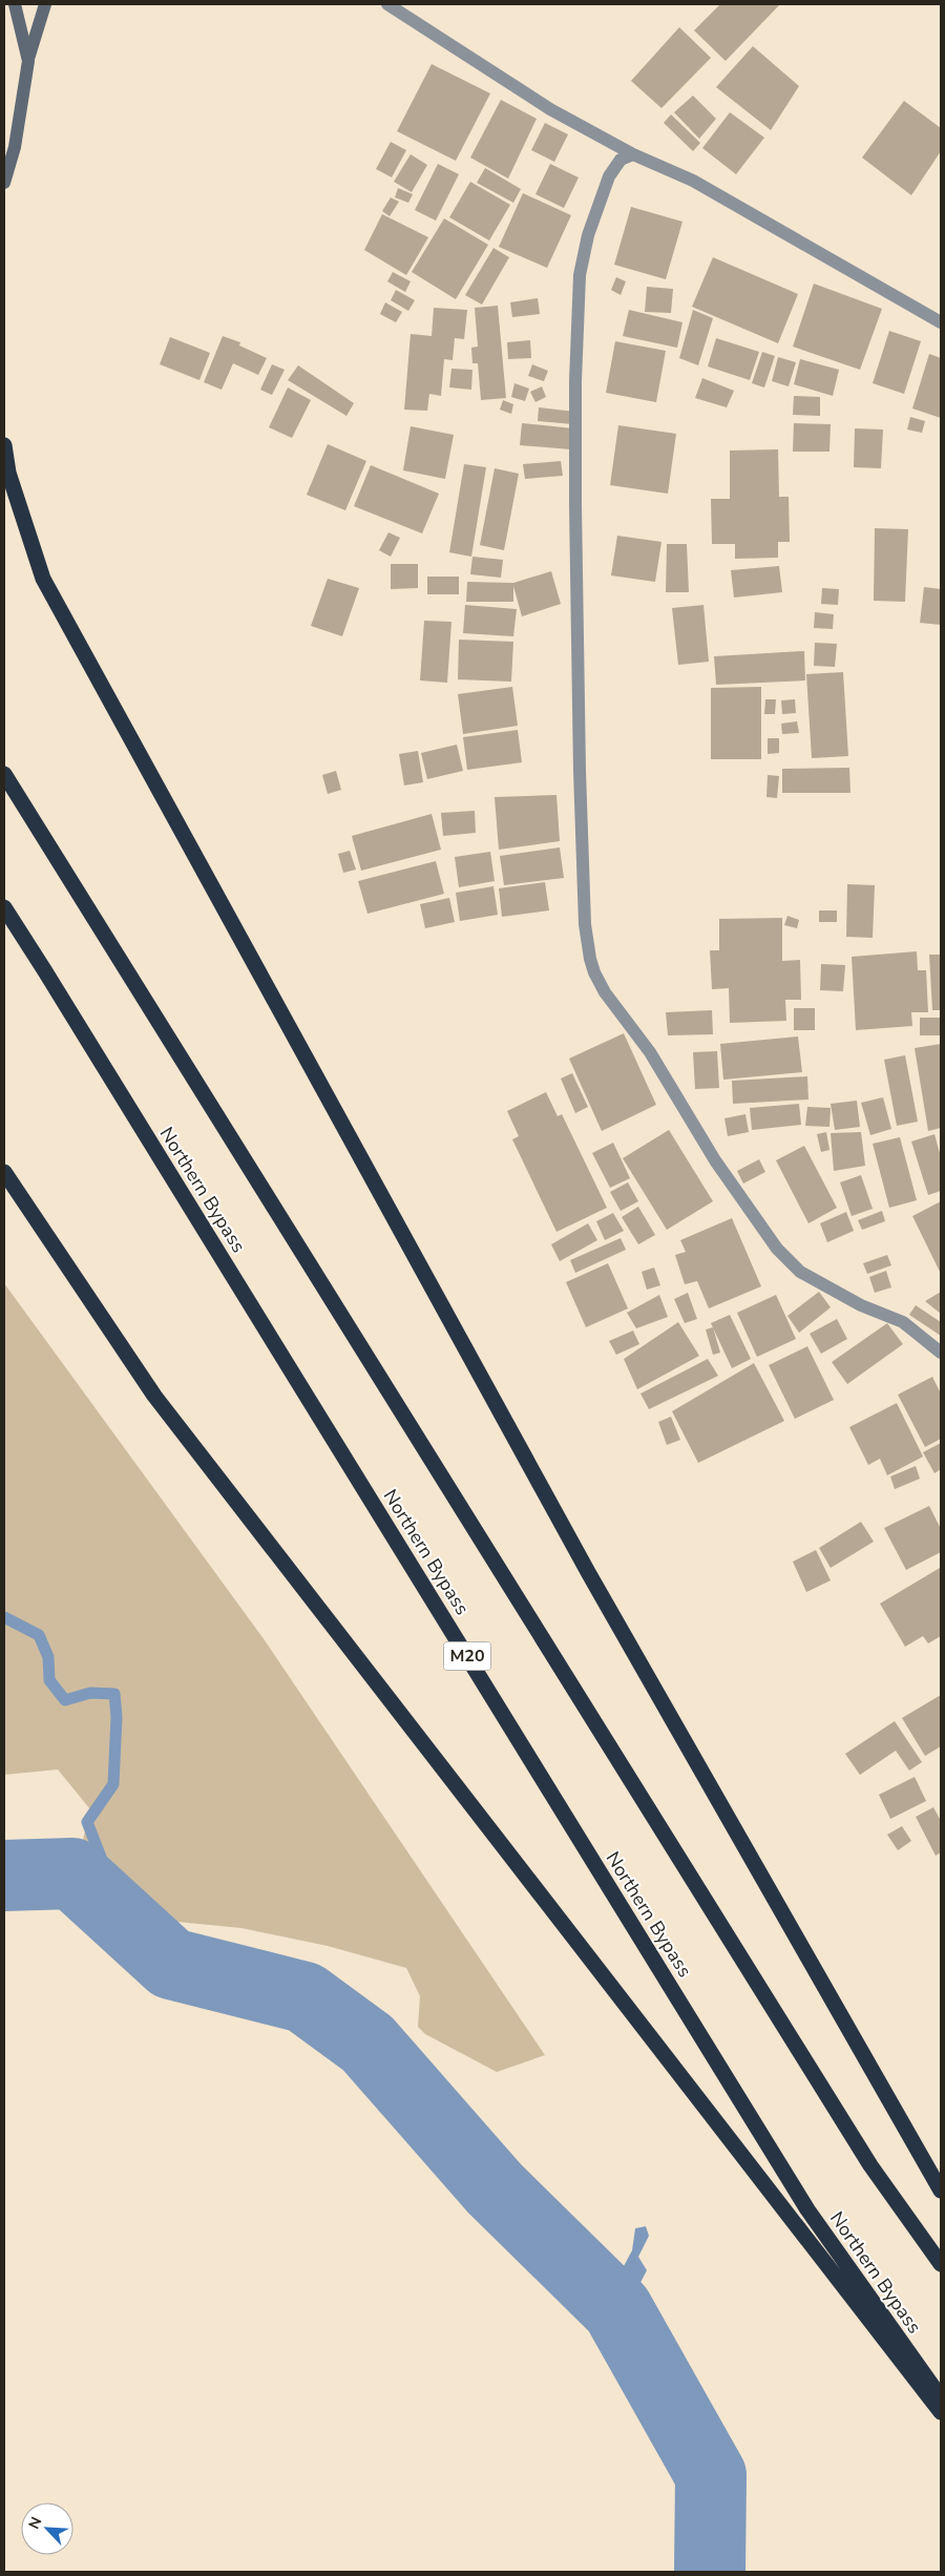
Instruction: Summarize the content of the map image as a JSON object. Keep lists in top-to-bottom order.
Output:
{
  "streets": {
    "highway": ["Northern Bypass", "M20"]
  },
  "north": "top left"
}
